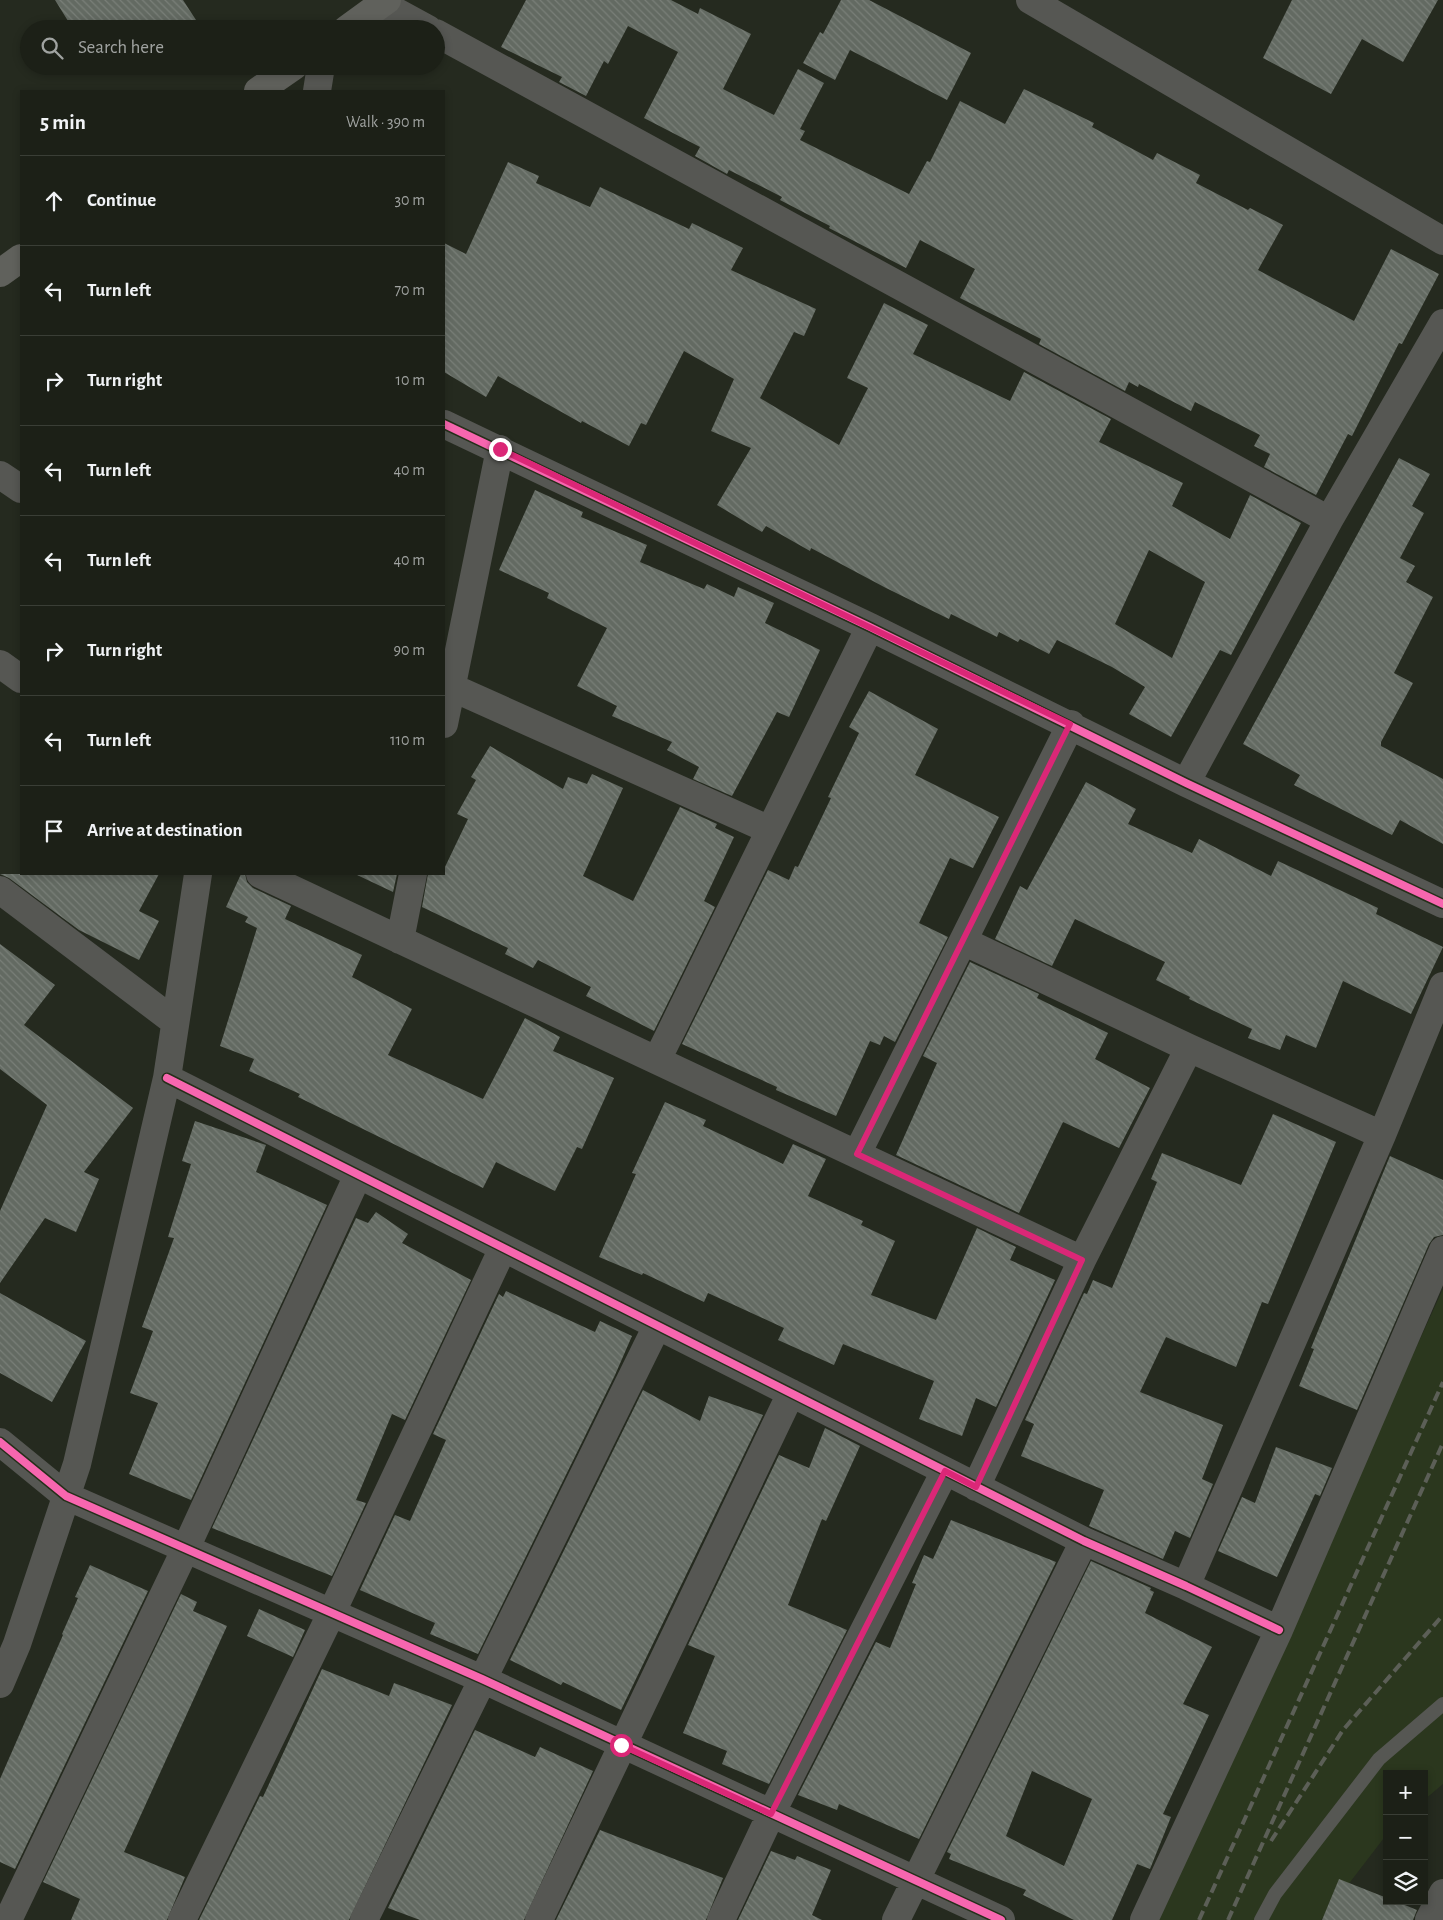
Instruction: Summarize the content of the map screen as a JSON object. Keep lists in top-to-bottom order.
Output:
{
  "page": {
    "search": "Search here",
    "heading": ["5 min", "Walk · 390 m"],
    "list": [
      ["Continue", "30 m"],
      ["Turn left", "70 m"],
      ["Turn right", "10 m"],
      ["Turn left", "40 m"],
      ["Turn left", "40 m"],
      ["Turn right", "90 m"],
      ["Turn left", "110 m"],
      "Arrive at destination"
    ],
    "map_buttons": ["+", "−"]
  }
}
